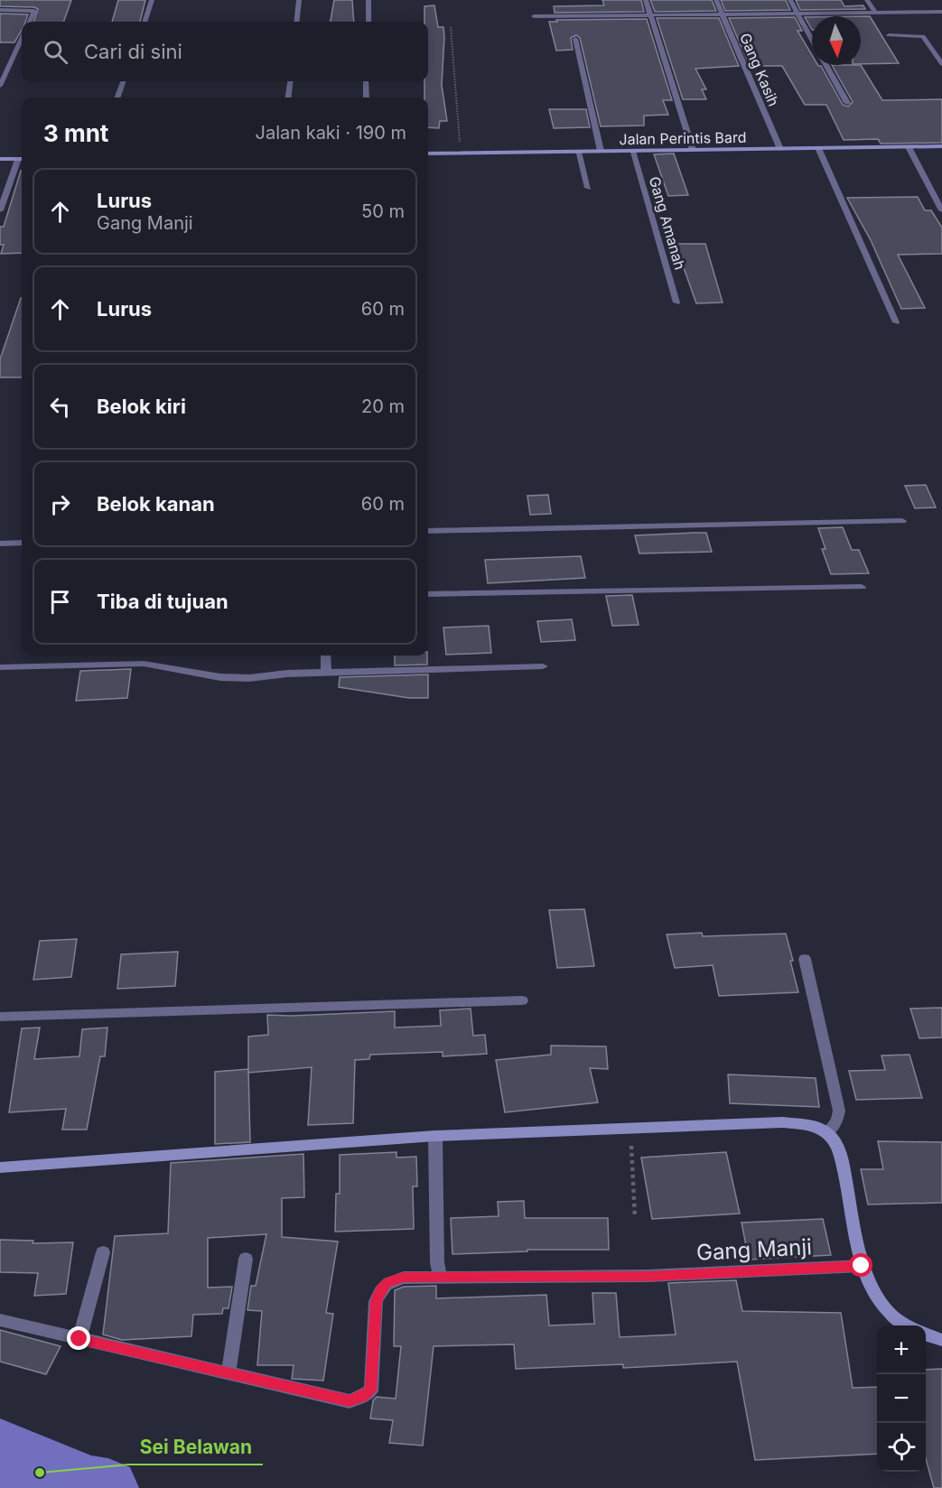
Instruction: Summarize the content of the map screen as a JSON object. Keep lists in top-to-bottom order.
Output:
{
  "streets": {
    "street": [
      "Gang Kasih",
      "Jalan Perintis Bard",
      "Gang Amanah",
      "Gang Manji"
    ]
  },
  "crossings": [
    ["Gang Kasih", "Jalan Perintis Bard"],
    ["Jalan Perintis Bard", "Gang Amanah"]
  ],
  "places": ["Sei Belawan"],
  "north": "bottom",
  "page": {
    "search": "Cari di sini",
    "heading": ["3 mnt", "Jalan kaki · 190 m"],
    "list": [
      ["Lurus", "Gang Manji", "50 m"],
      ["Lurus", "60 m"],
      ["Belok kiri", "20 m"],
      ["Belok kanan", "60 m"],
      "Tiba di tujuan"
    ],
    "map_buttons": ["+", "−"]
  }
}
